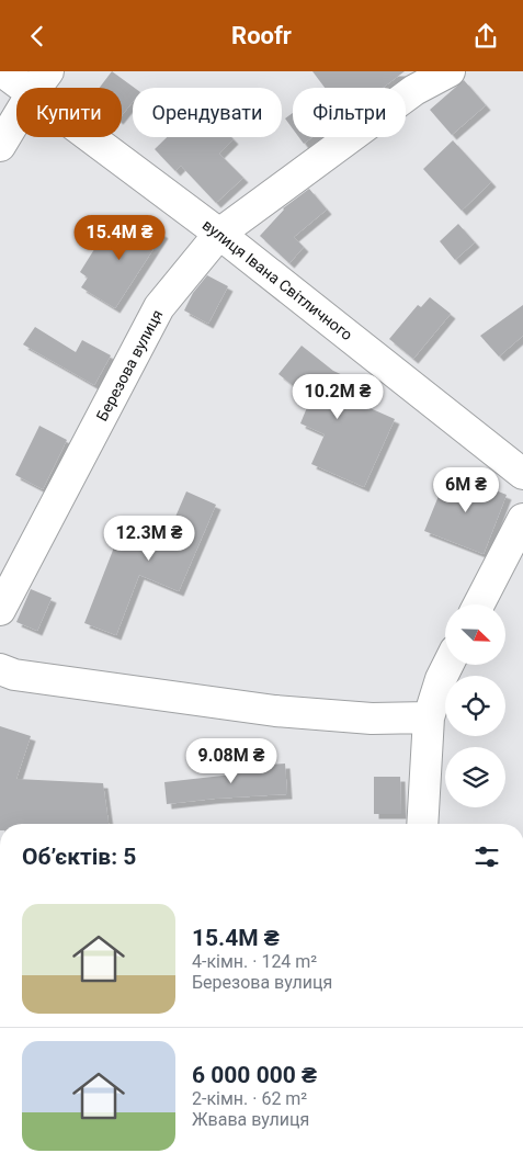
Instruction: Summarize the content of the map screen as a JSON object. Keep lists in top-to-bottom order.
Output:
{
  "streets": {
    "street": ["вулиця Івана Світличного", "Березова вулиця"]
  },
  "crossings": [
    ["вулиця Івана Світличного", "Березова вулиця"]
  ],
  "north": "bottom right",
  "page": {
    "header": "Roofr",
    "chip": ["Купити", "Орендувати", "Фільтри"],
    "price": [
      "15.4M ₴",
      "10.2M ₴",
      "6M ₴",
      "12.3M ₴",
      "9.08M ₴"
    ],
    "heading": "Об’єктів: 5",
    "list": [
      {
        "name": "15.4M ₴",
        "note": "4-кімн. · 124 m² · Березова вулиця"
      },
      {
        "name": "6 000 000 ₴",
        "note": "2-кімн. · 62 m² · Жвава вулиця"
      }
    ]
  }
}
